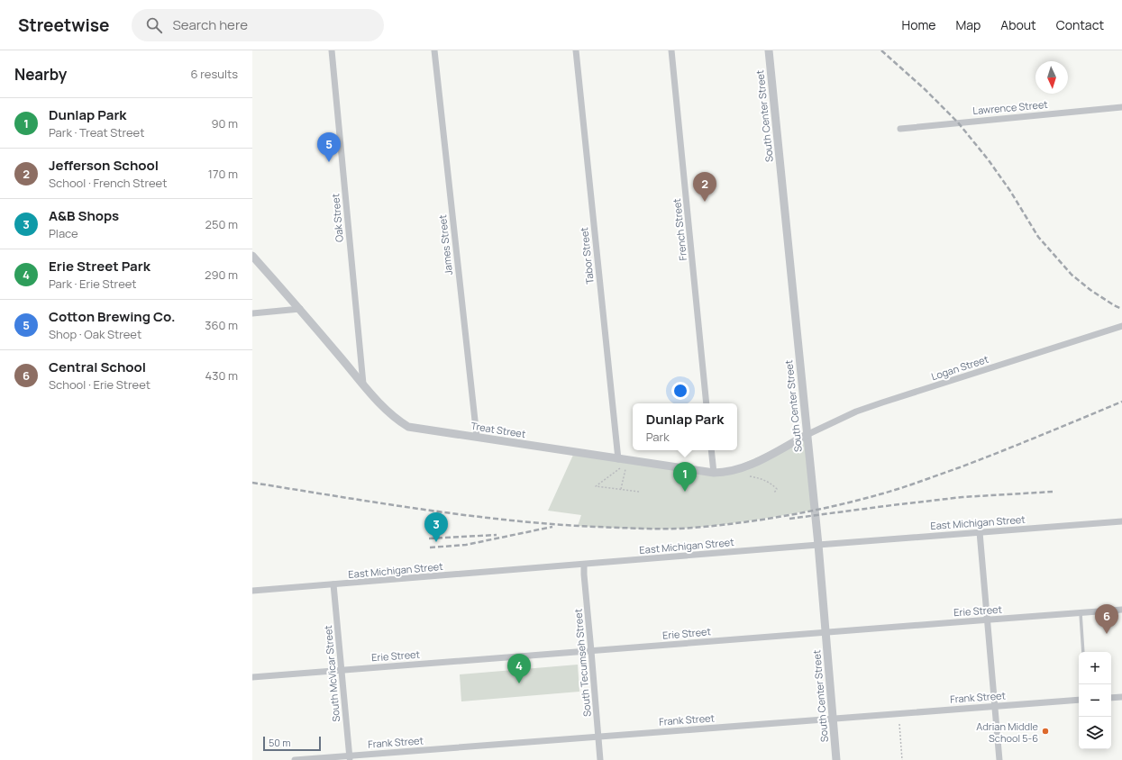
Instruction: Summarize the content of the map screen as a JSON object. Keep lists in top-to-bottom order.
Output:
{
  "streets": {
    "street": [
      "Lawrence Street",
      "South Center Street",
      "Oak Street",
      "French Street",
      "James Street",
      "Tabor Street",
      "Logan Street",
      "Treat Street",
      "East Michigan Street",
      "Erie Street",
      "South Tecumseh Street",
      "South McVicar Street",
      "Frank Street"
    ]
  },
  "crossings": [
    ["South Center Street", "Logan Street"],
    ["South Center Street", "Treat Street"],
    ["South Center Street", "East Michigan Street"],
    ["South Center Street", "Erie Street"],
    ["South Center Street", "Frank Street"],
    ["Oak Street", "Treat Street"],
    ["James Street", "Treat Street"],
    ["Tabor Street", "Treat Street"],
    ["Logan Street", "Treat Street"],
    ["East Michigan Street", "South Tecumseh Street"],
    ["East Michigan Street", "South McVicar Street"],
    ["Erie Street", "South Tecumseh Street"],
    ["Erie Street", "South McVicar Street"],
    ["South Tecumseh Street", "Frank Street"],
    ["South McVicar Street", "Frank Street"]
  ],
  "places": ["Adrian Middle School 5-6"],
  "scale_bar": "50 m",
  "north": "bottom",
  "page": {
    "header": "Streetwise",
    "search": "Search here",
    "nav": [
      "Home",
      "Map",
      "About",
      "Contact"
    ],
    "heading": ["Nearby", "6 results"],
    "list": [
      {
        "mark": "1",
        "name": "Dunlap Park",
        "note": "Park · Treat Street",
        "value": "90 m"
      },
      {
        "mark": "2",
        "name": "Jefferson School",
        "note": "School · French Street",
        "value": "170 m"
      },
      {
        "mark": "3",
        "name": "A&B Shops",
        "note": "Place",
        "value": "250 m"
      },
      {
        "mark": "4",
        "name": "Erie Street Park",
        "note": "Park · Erie Street",
        "value": "290 m"
      },
      {
        "mark": "5",
        "name": "Cotton Brewing Co.",
        "note": "Shop · Oak Street",
        "value": "360 m"
      },
      {
        "mark": "6",
        "name": "Central School",
        "note": "School · Erie Street",
        "value": "430 m"
      }
    ],
    "pins": [
      "5",
      "2",
      "1",
      "3",
      "6",
      "4"
    ],
    "popup": ["Dunlap Park", "Park"],
    "map_buttons": ["+", "−"],
    "scale": "50 m"
  }
}
